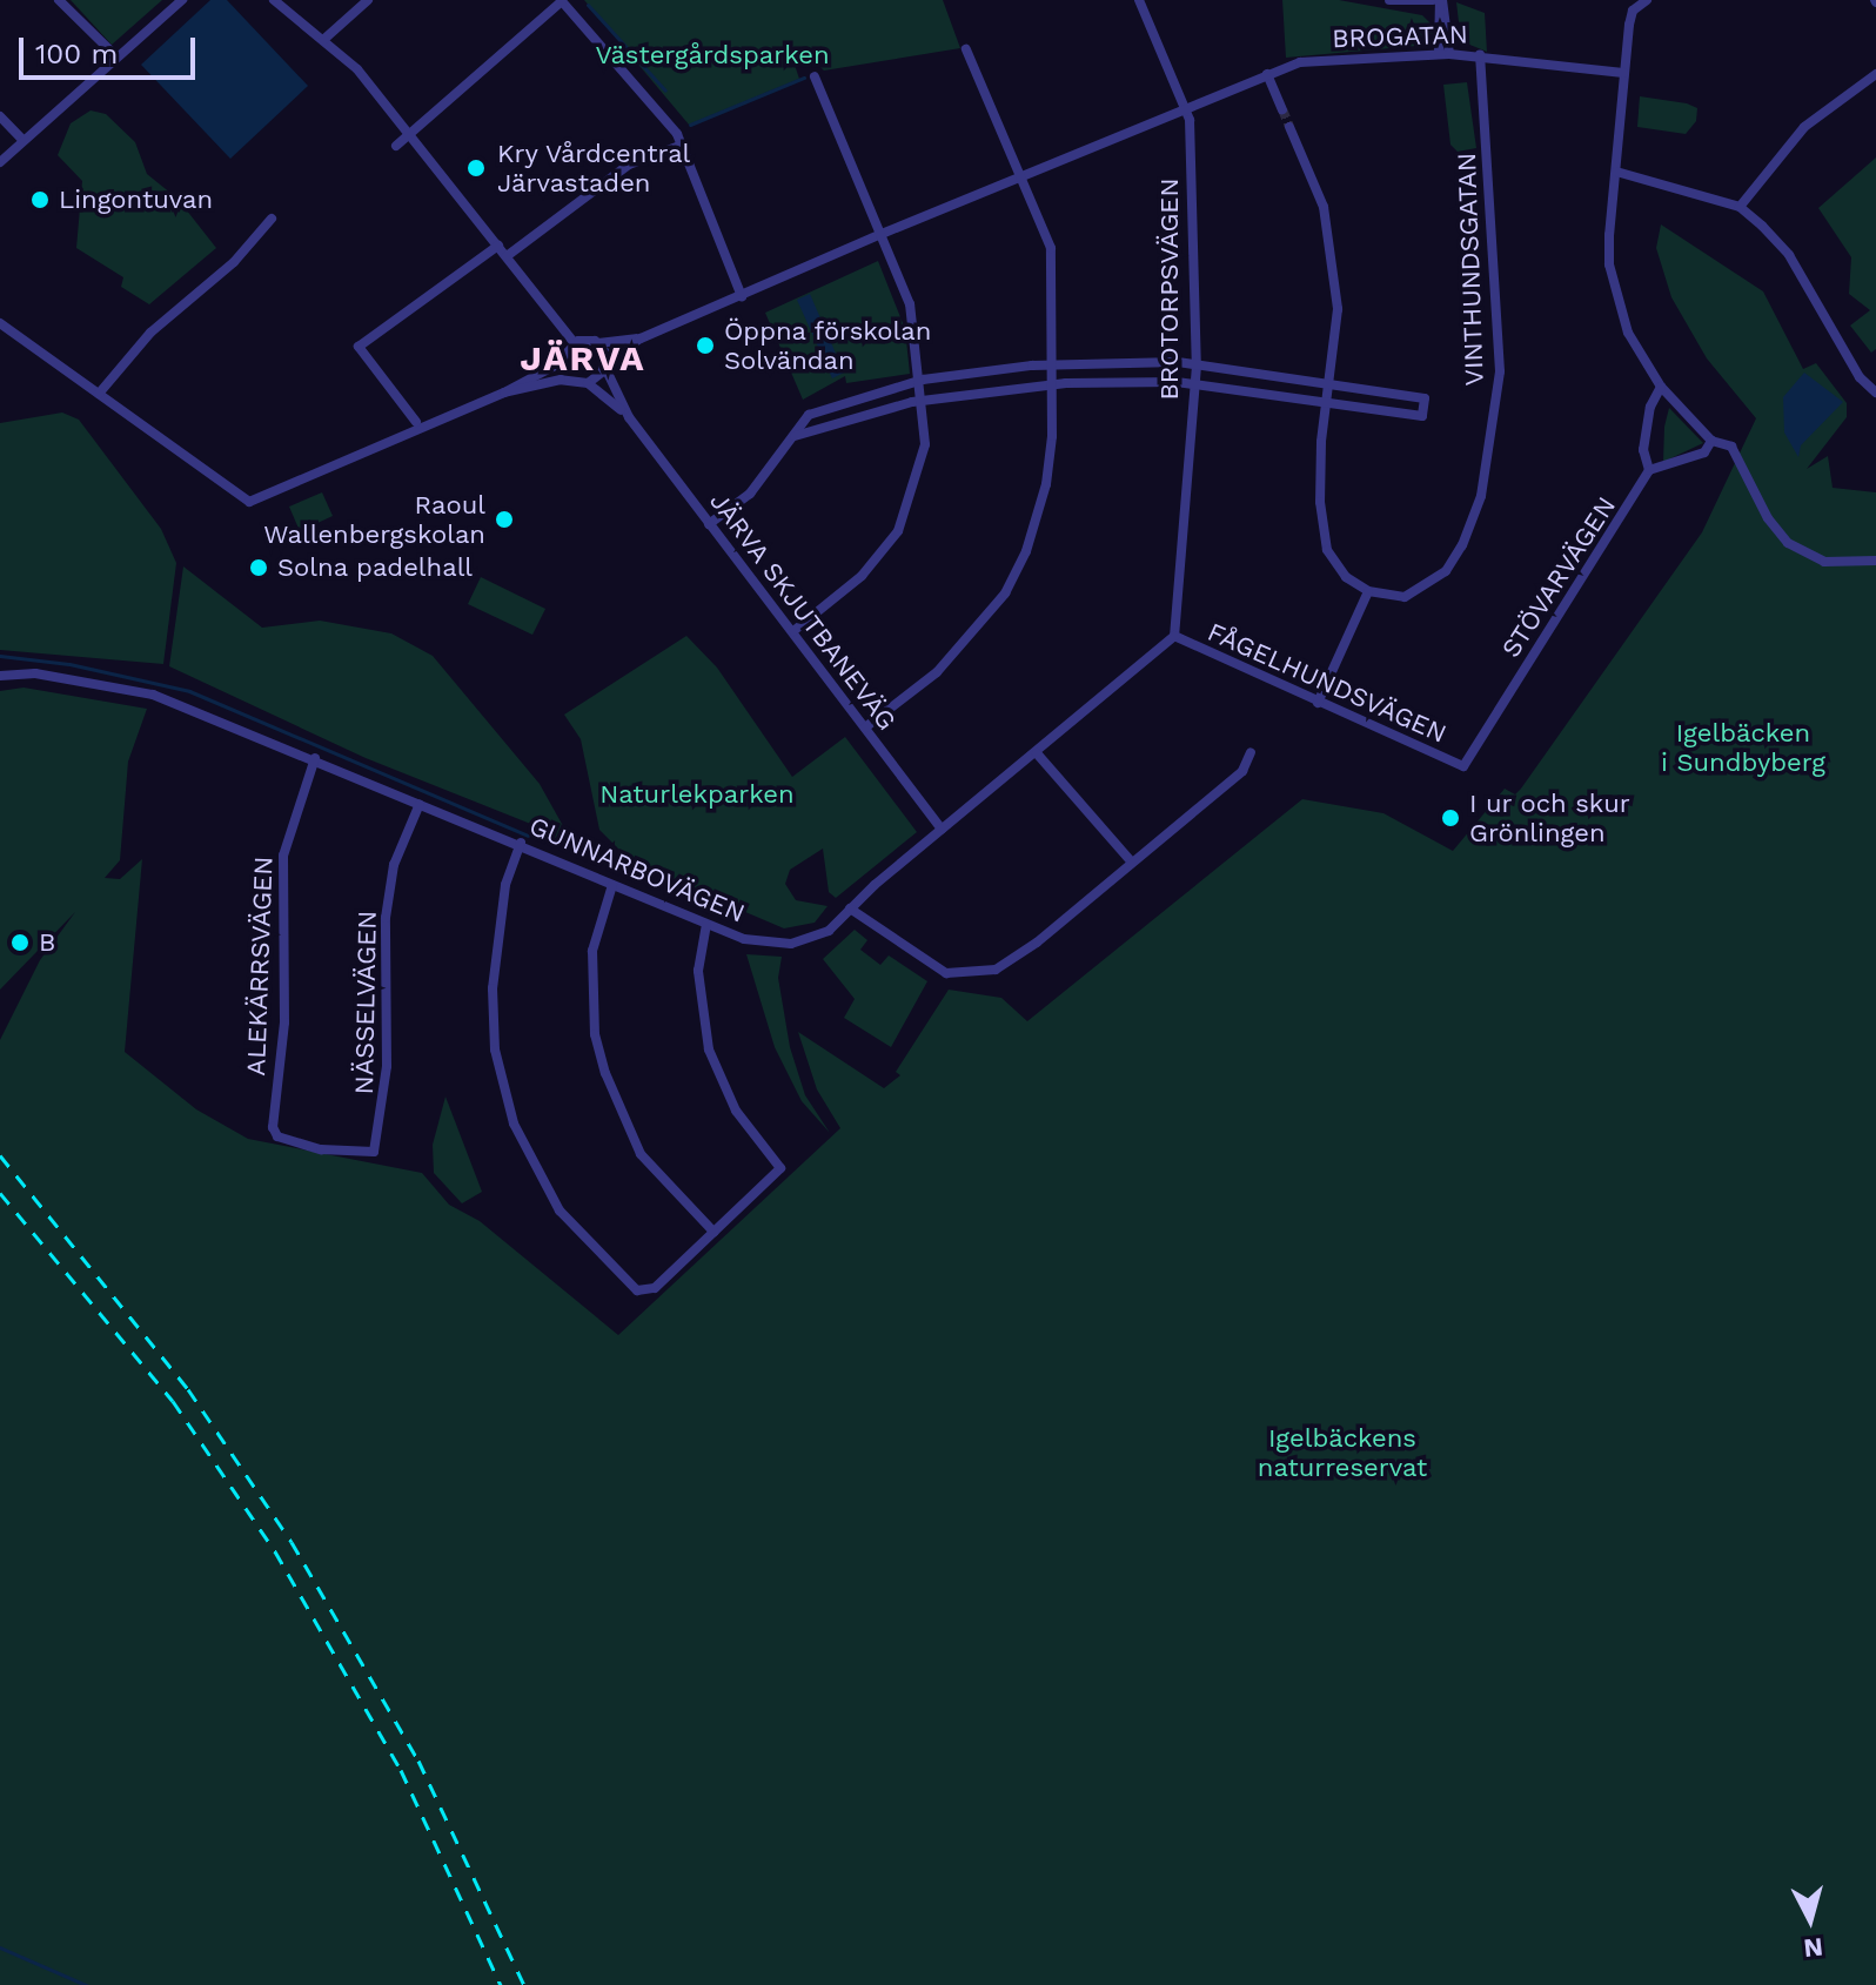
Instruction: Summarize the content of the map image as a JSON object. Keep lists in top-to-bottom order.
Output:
{
  "streets": {
    "street": [
      "BROGATAN",
      "VINTHUNDSGATAN",
      "BROTORPSVÄGEN",
      "STÖVARVÄGEN",
      "JÄRVA SKJUTBANEVÄG",
      "FÅGELHUNDSVÄGEN",
      "GUNNARBOVÄGEN",
      "ALEKÄRRSVÄGEN",
      "NÄSSELVÄGEN"
    ]
  },
  "crossings": [
    ["BROGATAN", "VINTHUNDSGATAN"],
    ["BROGATAN", "BROTORPSVÄGEN"],
    ["BROTORPSVÄGEN", "FÅGELHUNDSVÄGEN"],
    ["BROTORPSVÄGEN", "GUNNARBOVÄGEN"],
    ["STÖVARVÄGEN", "FÅGELHUNDSVÄGEN"],
    ["JÄRVA SKJUTBANEVÄG", "GUNNARBOVÄGEN"],
    ["FÅGELHUNDSVÄGEN", "GUNNARBOVÄGEN"],
    ["GUNNARBOVÄGEN", "ALEKÄRRSVÄGEN"],
    ["GUNNARBOVÄGEN", "NÄSSELVÄGEN"],
    ["ALEKÄRRSVÄGEN", "NÄSSELVÄGEN"]
  ],
  "districts": ["JÄRVA"],
  "parks": [
    "Västergårdsparken",
    "Igelbäcken i Sundbyberg",
    "Naturlekparken",
    "Igelbäckens naturreservat"
  ],
  "places": [
    "Kry Vårdcentral Järvastaden",
    "Lingontuvan",
    "Öppna förskolan Solvändan",
    "Raoul Wallenbergskolan",
    "Solna padelhall",
    "I ur och skur Grönlingen",
    "B"
  ],
  "scale_bar": "100 m",
  "north": "bottom"
}
